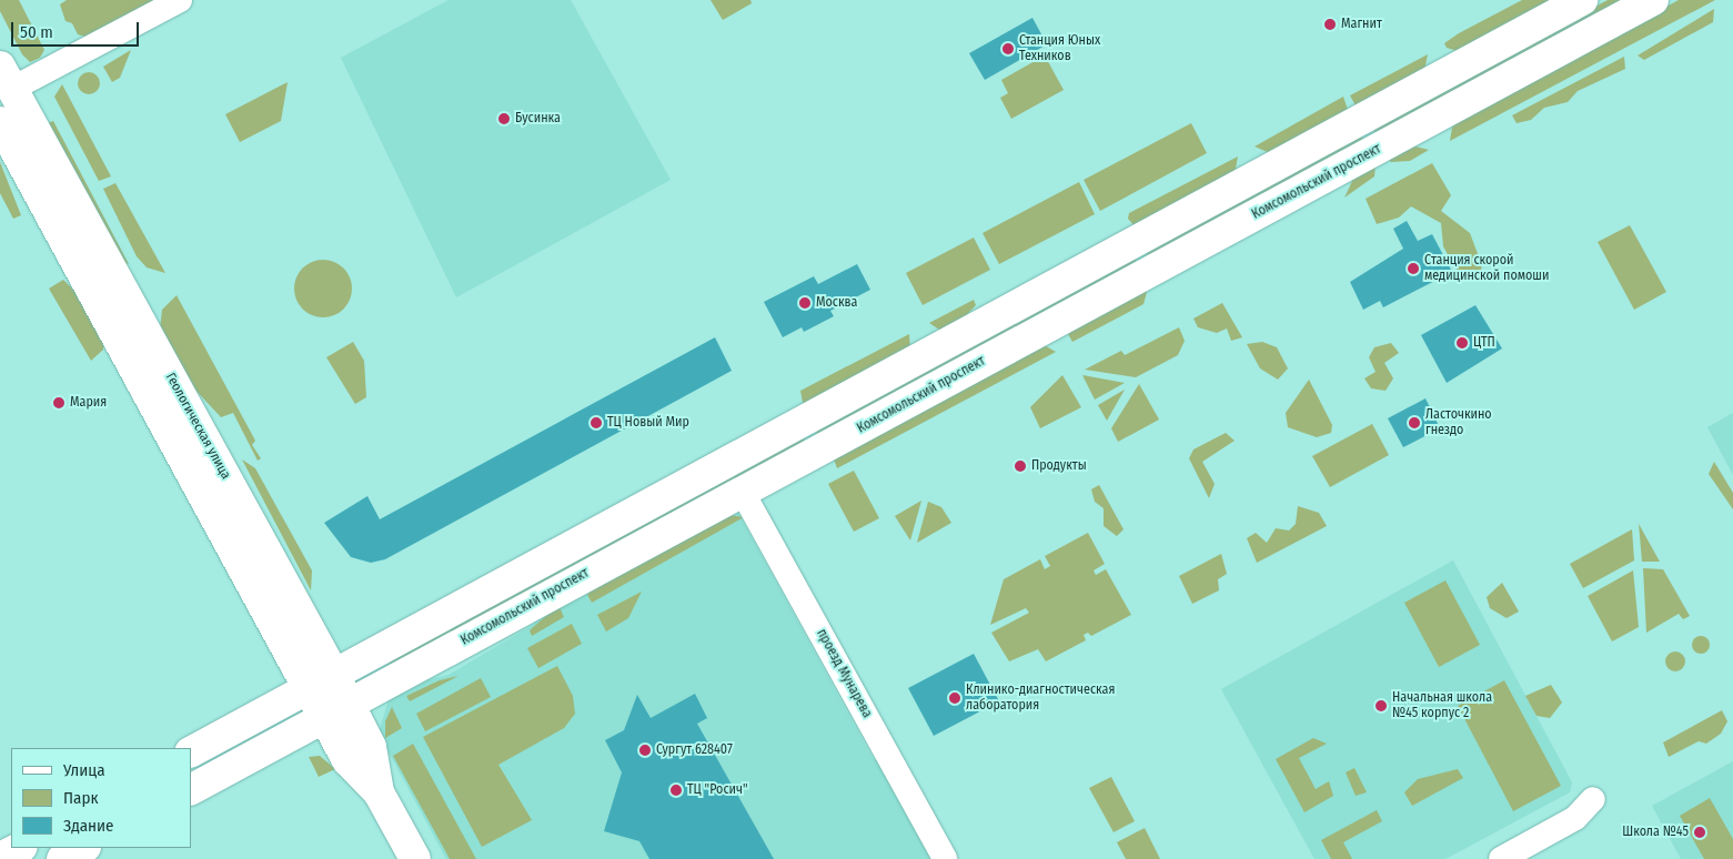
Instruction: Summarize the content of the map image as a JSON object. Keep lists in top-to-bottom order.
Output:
{
  "streets": {
    "main road": ["Комсомольский проспект", "Геологическая улица"],
    "street": ["проезд Мунарева"]
  },
  "crossings": [
    ["Комсомольский проспект", "Геологическая улица"],
    ["Комсомольский проспект", "проезд Мунарева"]
  ],
  "places": [
    "Магнит",
    "Станция Юных Техников",
    "Бусинка",
    "Cтанция скорой медицинской помоши",
    "Москва",
    "ЦТП",
    "Мария",
    "ТЦ Новый Мир",
    "Ласточкино гнездо",
    "Продукты",
    "Клинико-диагностическая лаборатория",
    "Начальная школа №45 корпус 2",
    "Сургут 628407",
    "ТЦ \"Росич\"",
    "Школа №45"
  ],
  "legend": ["Улица", "Парк", "Здание"],
  "scale_bar": "50 m"
}
